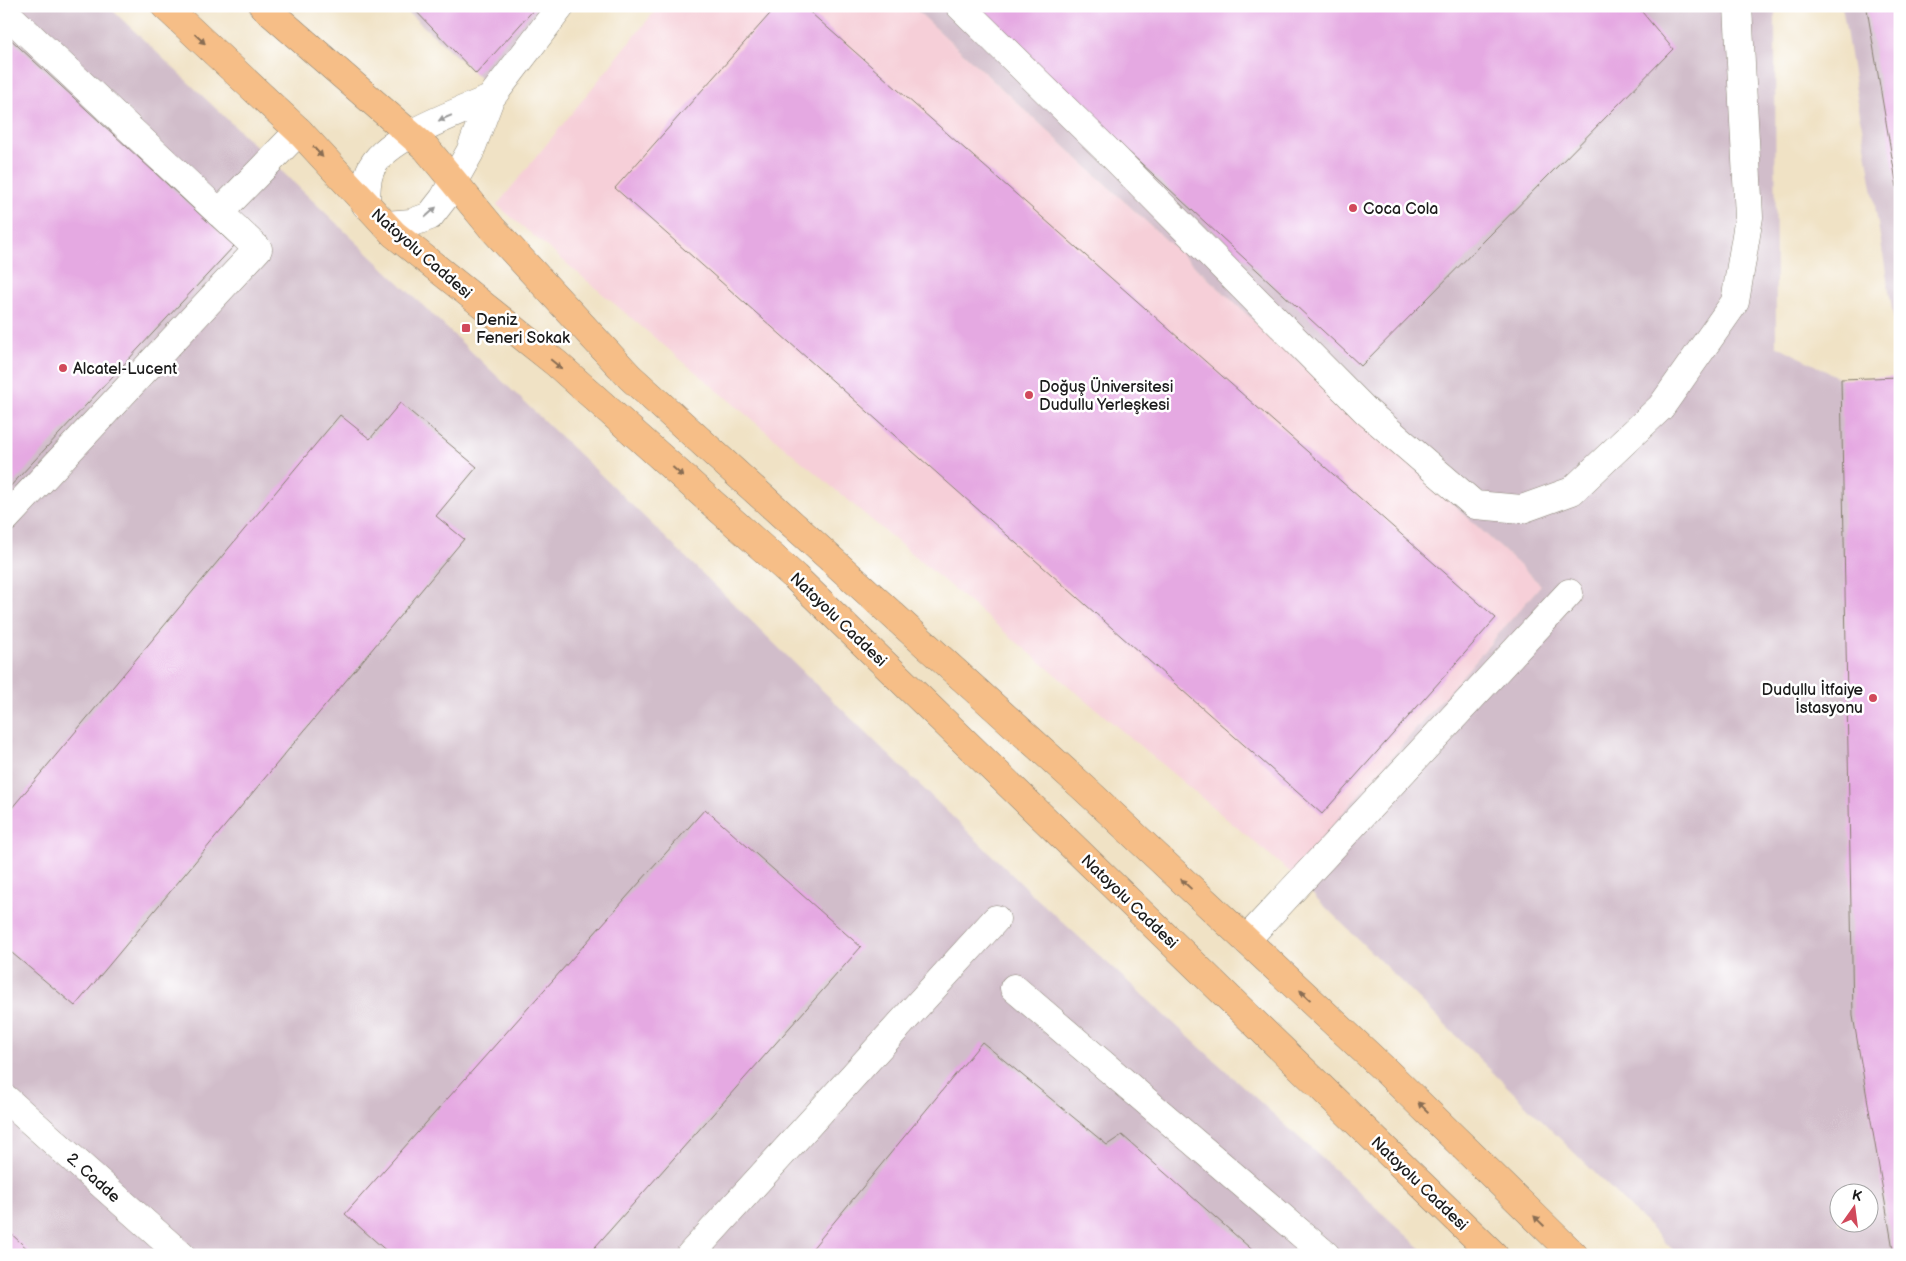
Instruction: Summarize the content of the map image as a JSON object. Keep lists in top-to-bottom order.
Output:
{
  "streets": {
    "main road": ["Natoyolu Caddesi"],
    "street": ["2. Cadde"]
  },
  "places": {
    "other": [
      "Coca Cola",
      "Alcatel-Lucent",
      "Doğuş Üniversitesi Dudullu Yerleşkesi",
      "Dudullu İtfaiye İstasyonu"
    ],
    "transit": ["Deniz Feneri Sokak"]
  },
  "north": "top"
}
